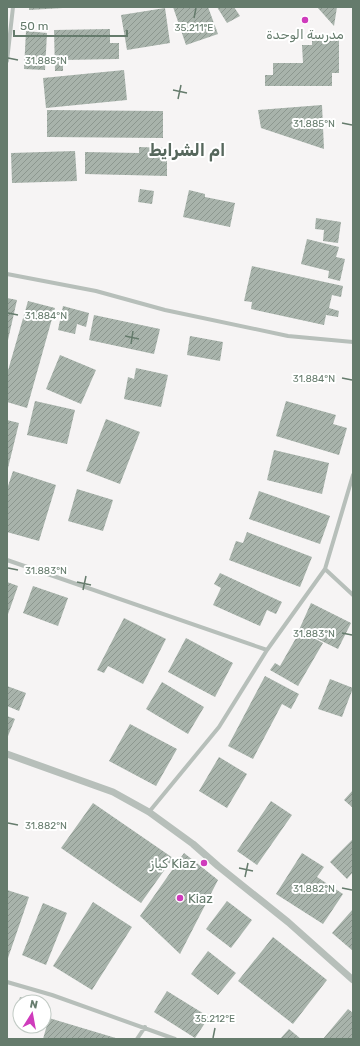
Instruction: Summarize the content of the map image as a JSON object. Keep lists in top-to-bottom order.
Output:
{
  "districts": ["ام الشرايط"],
  "places": ["مدرسة الوحدة", "كياز Kiaz", "Kiaz"],
  "scale_bar": "50 m",
  "north": "top",
  "coordinates": [
    "35.211°E",
    "31.885°N",
    "31.884°N",
    "31.883°N",
    "31.882°N",
    "35.212°E"
  ]
}
